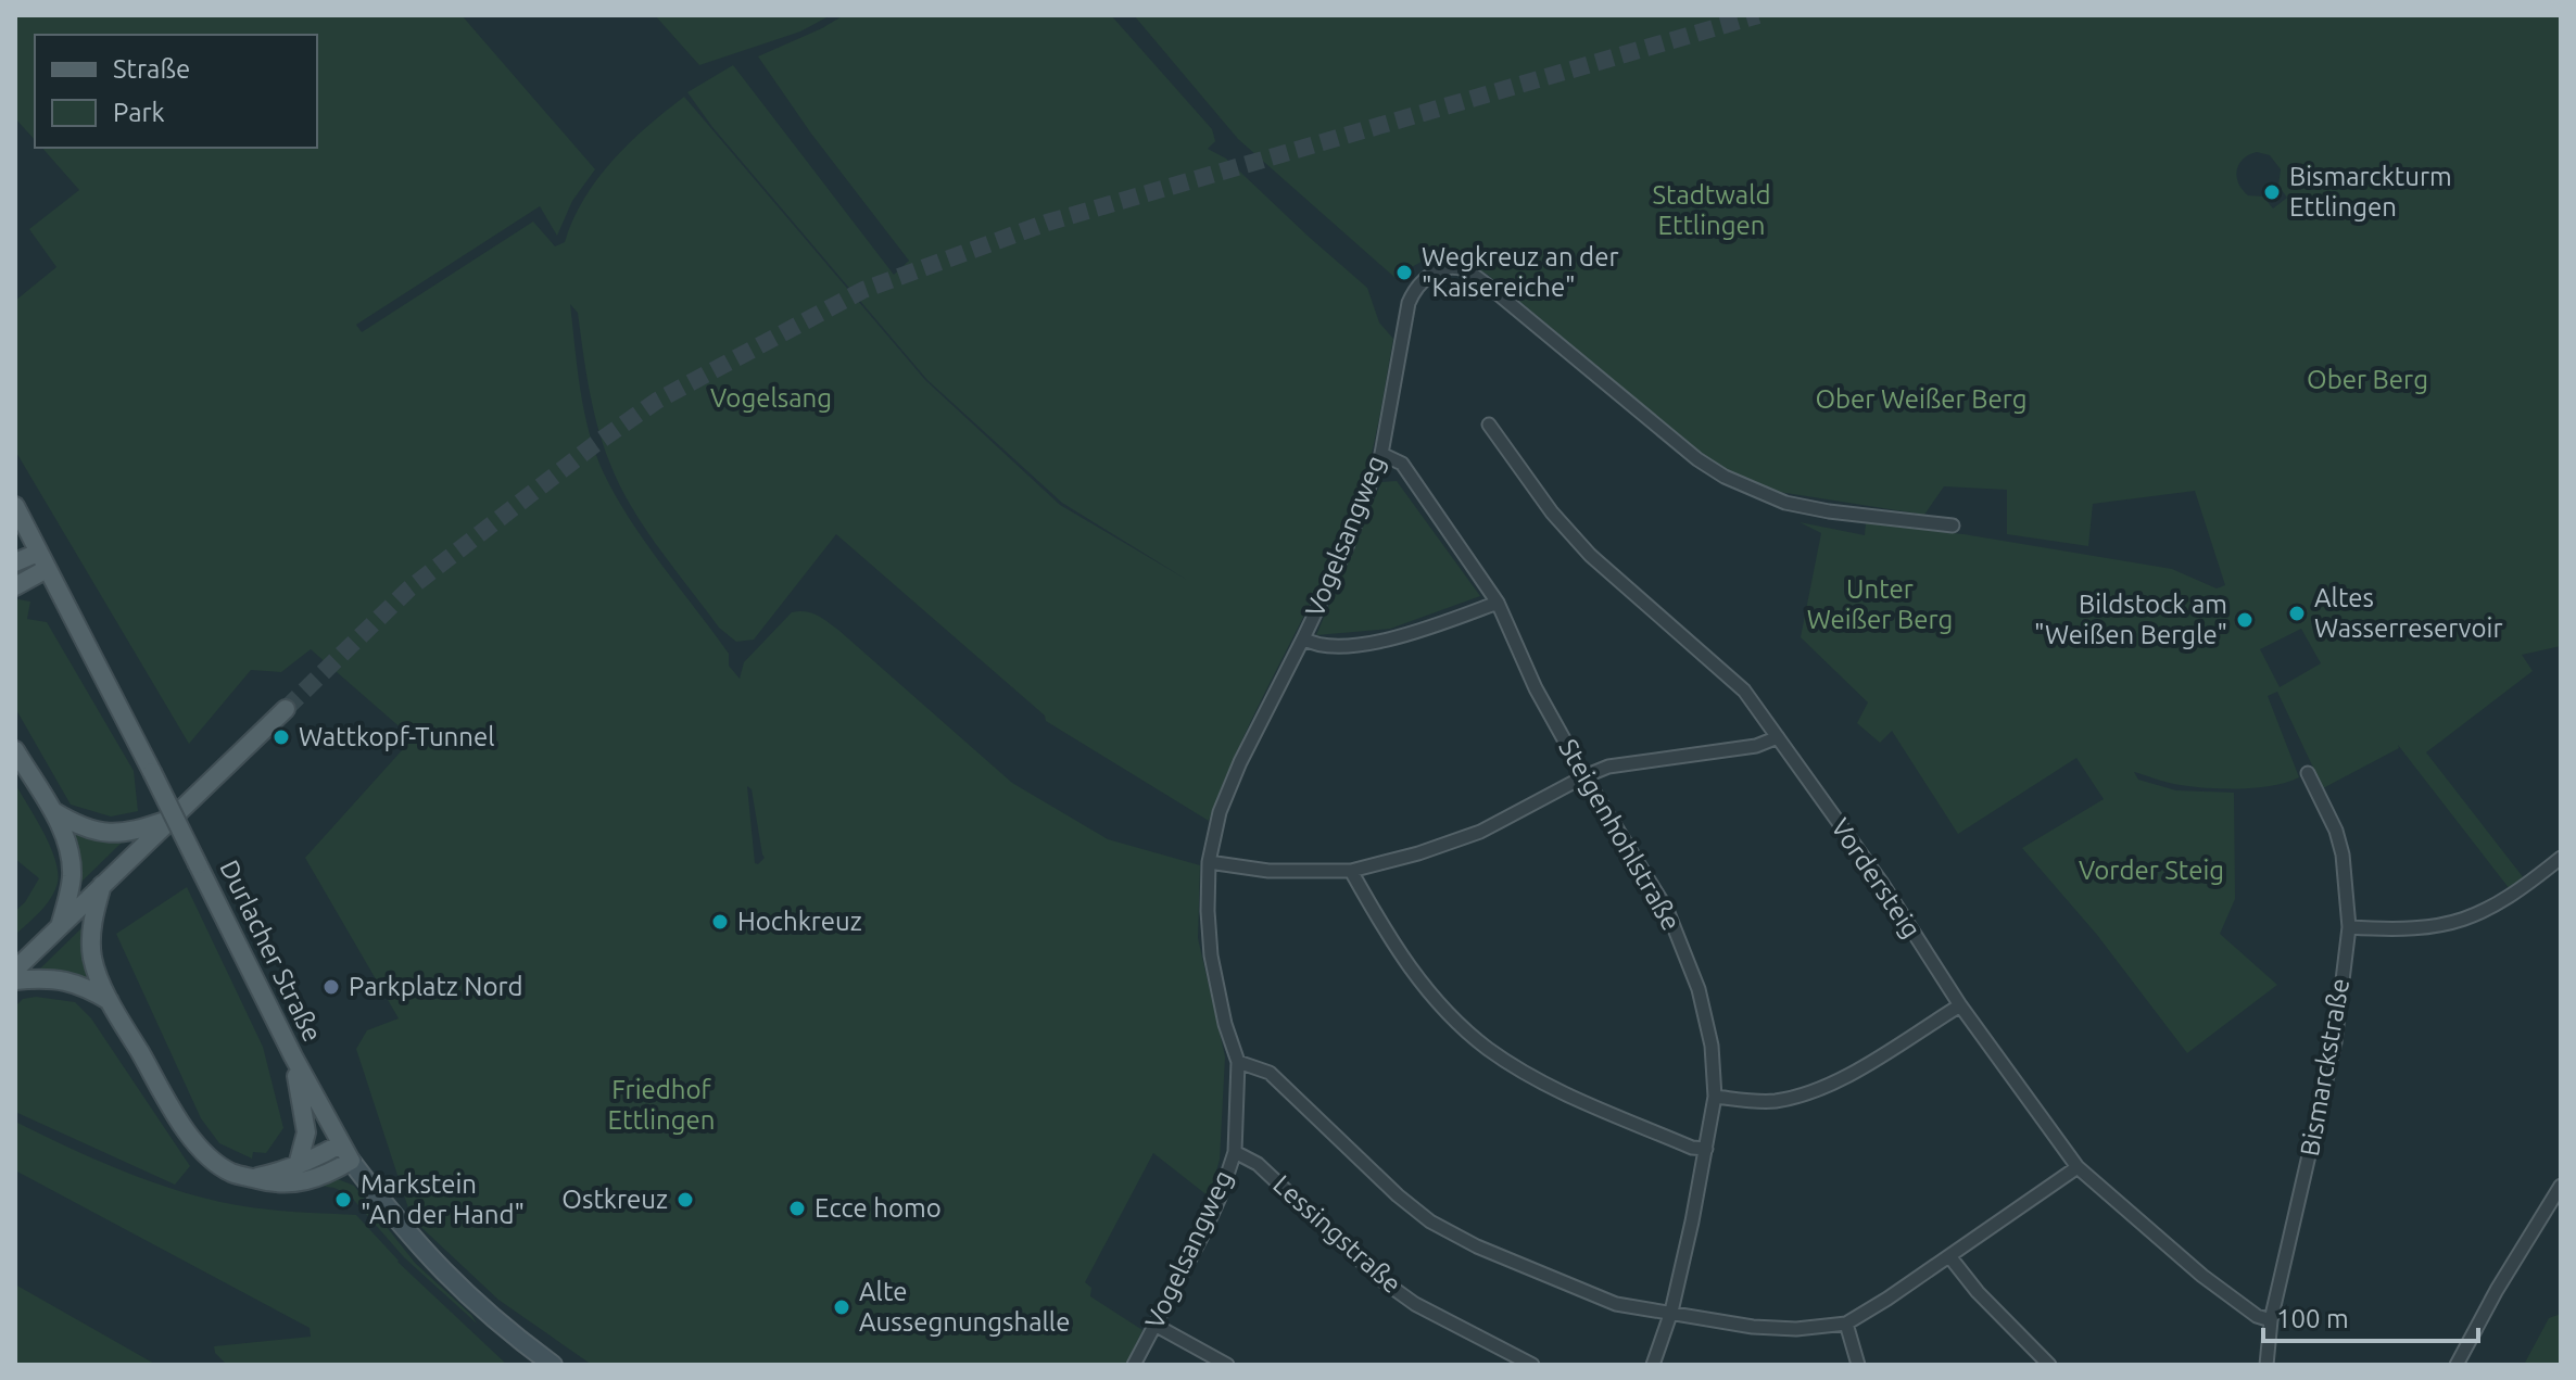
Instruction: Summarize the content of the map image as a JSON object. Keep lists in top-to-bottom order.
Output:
{
  "streets": {
    "main road": ["Durlacher Straße"],
    "street": [
      "Vogelsangweg",
      "Steigenhohlstraße",
      "Vordersteig",
      "Bismarckstraße",
      "Lessingstraße"
    ]
  },
  "crossings": [
    ["Vogelsangweg", "Steigenhohlstraße"],
    ["Vogelsangweg", "Lessingstraße"],
    ["Vordersteig", "Bismarckstraße"]
  ],
  "parks": [
    "Stadtwald Ettlingen",
    "Ober Berg",
    "Vogelsang",
    "Ober Weißer Berg",
    "Unter Weißer Berg",
    "Vorder Steig",
    "Friedhof Ettlingen"
  ],
  "places": [
    "Bismarckturm Ettlingen",
    "Wegkreuz an der \"Kaisereiche\"",
    "Altes Wasserreservoir",
    "Bildstock am \"Weißen Bergle\"",
    "Wattkopf-Tunnel",
    "Hochkreuz",
    "Parkplatz Nord",
    "Markstein \"An der Hand\"",
    "Ostkreuz",
    "Ecce homo",
    "Alte Aussegnungshalle"
  ],
  "legend": ["Straße", "Park"],
  "scale_bar": "100 m"
}
